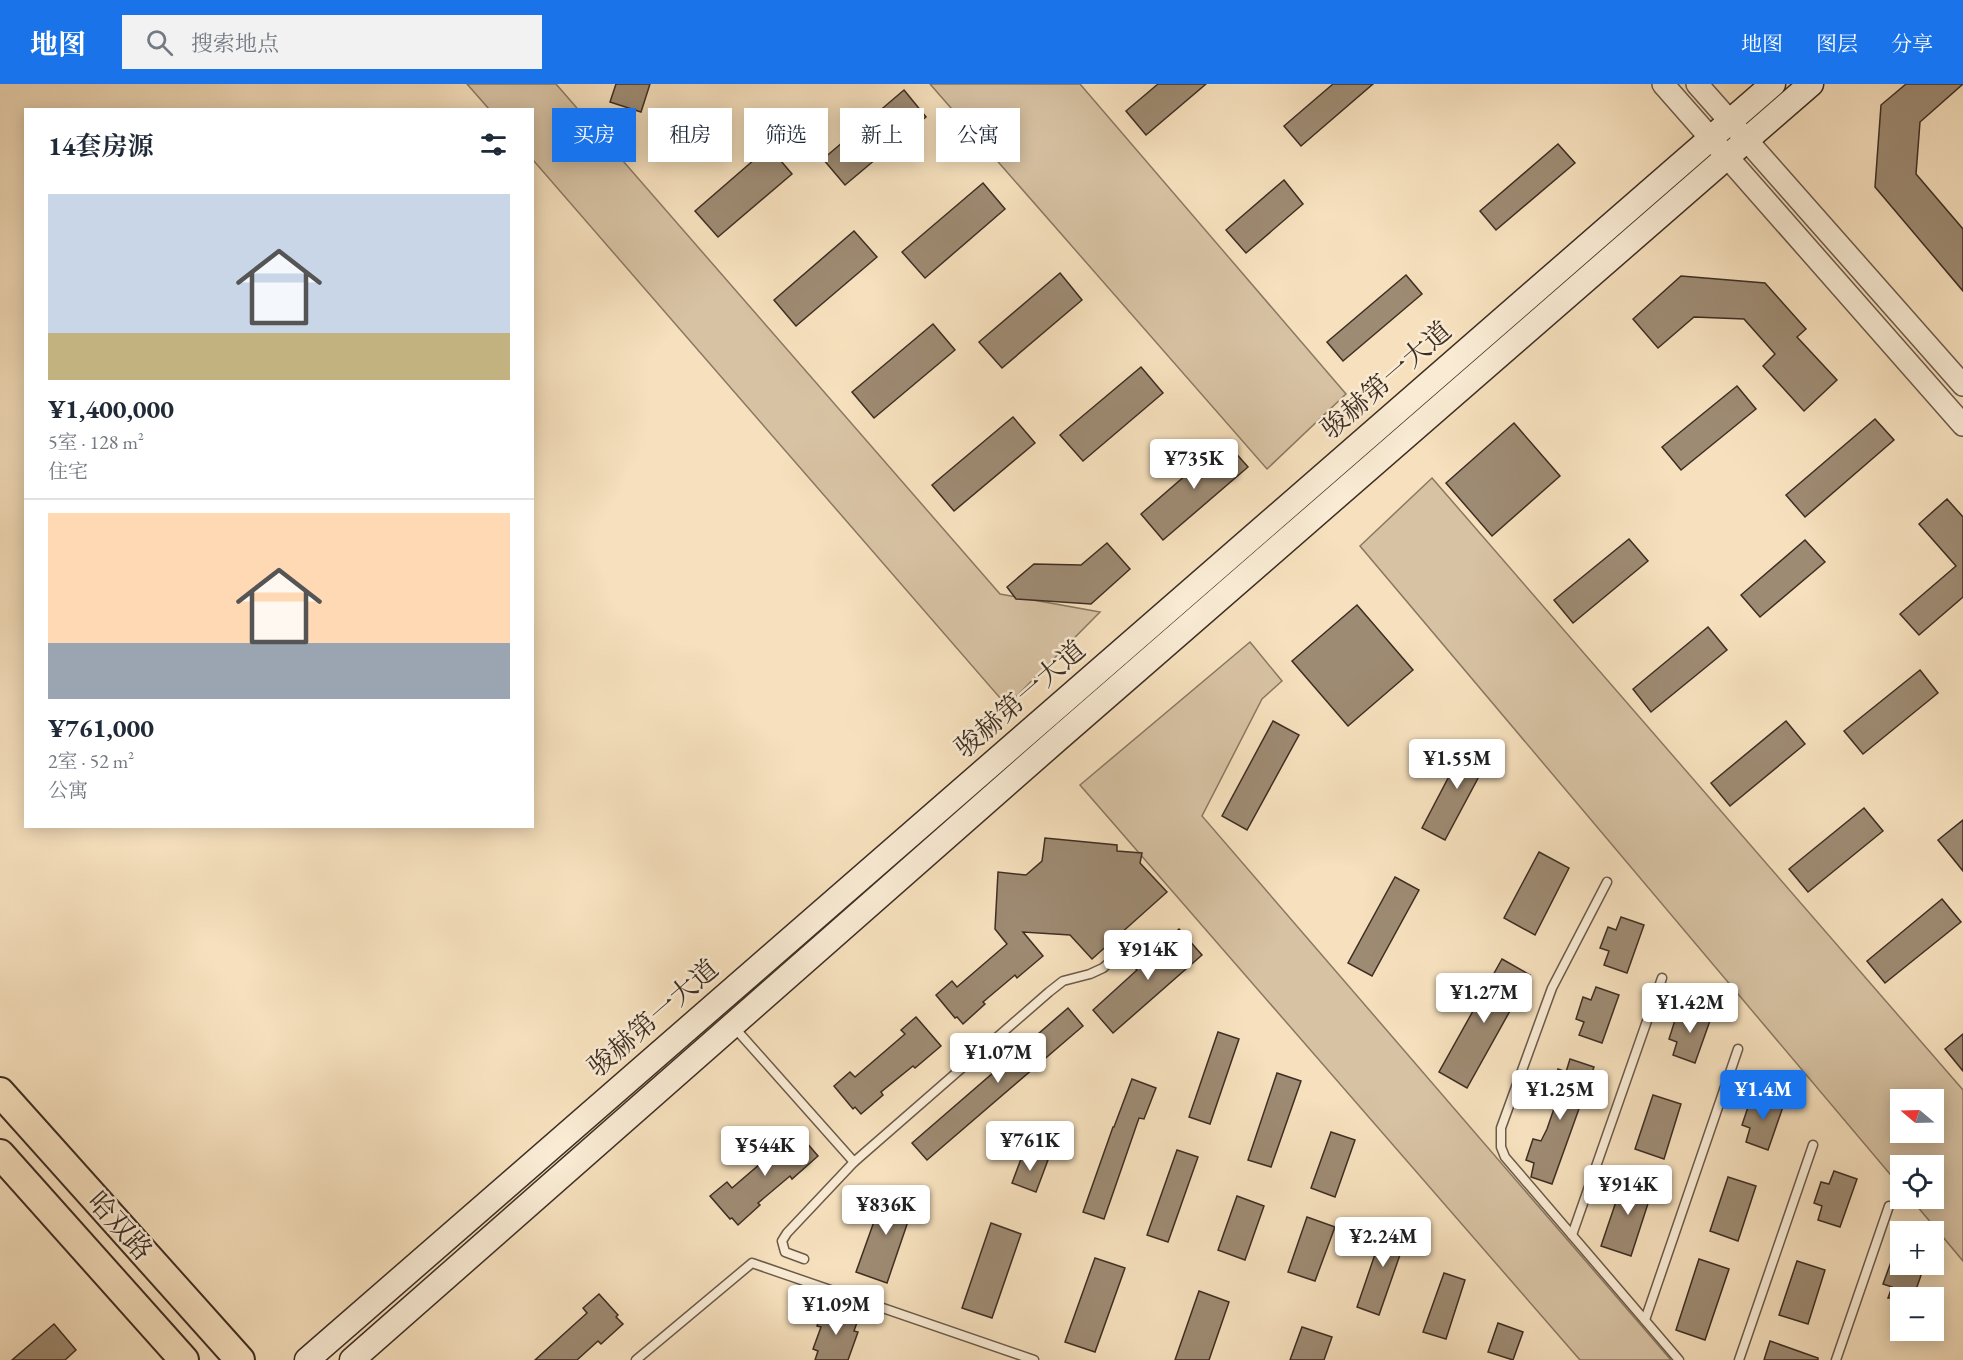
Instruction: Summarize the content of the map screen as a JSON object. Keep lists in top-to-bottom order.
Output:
{
  "streets": {
    "highway": ["哈双路"],
    "main road": ["骏赫第一大道"]
  },
  "north": "left",
  "page": {
    "header": "地图",
    "search": "搜索地点",
    "nav": ["地图", "图层", "分享"],
    "chip": [
      "买房",
      "租房",
      "筛选",
      "新上",
      "公寓"
    ],
    "heading": "14套房源",
    "list": [
      {
        "name": "¥1,400,000",
        "note": "5室 · 128 m² · 住宅"
      },
      {
        "name": "¥761,000",
        "note": "2室 · 52 m² · 公寓"
      }
    ],
    "price": [
      "¥735K",
      "¥1.55M",
      "¥914K",
      "¥1.27M",
      "¥1.42M",
      "¥1.07M",
      "¥1.25M",
      "¥1.4M",
      "¥761K",
      "¥544K",
      "¥914K",
      "¥836K",
      "¥2.24M",
      "¥1.09M"
    ],
    "map_buttons": ["+", "−"]
  }
}
